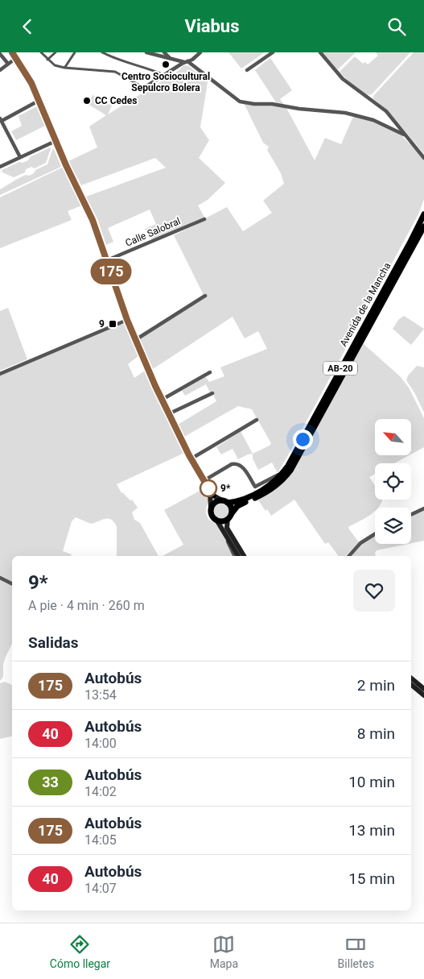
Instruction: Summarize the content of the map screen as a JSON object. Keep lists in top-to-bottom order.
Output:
{
  "streets": {
    "main road": ["Avenida de la Mancha", "AB-20"],
    "street": ["Calle Salobral"]
  },
  "places": {
    "other": ["Centro Sociocultural Sepulcro Bolera", "CC Cedes", "9*"],
    "transit": ["9"]
  },
  "lines": ["bus line 175"],
  "north": "top left",
  "page": {
    "header": "Viabus",
    "on_map": "175",
    "heading": [
      ["9*", "A pie · 4 min · 260 m"],
      "Salidas"
    ],
    "list": [
      {
        "mark": "175",
        "name": "Autobús",
        "note": "13:54",
        "value": "2 min"
      },
      {
        "mark": "40",
        "name": "Autobús",
        "note": "14:00",
        "value": "8 min"
      },
      {
        "mark": "33",
        "name": "Autobús",
        "note": "14:02",
        "value": "10 min"
      },
      {
        "mark": "175",
        "name": "Autobús",
        "note": "14:05",
        "value": "13 min"
      },
      {
        "mark": "40",
        "name": "Autobús",
        "note": "14:07",
        "value": "15 min"
      }
    ],
    "tabs": ["Cómo llegar", "Mapa", "Billetes"]
  }
}
